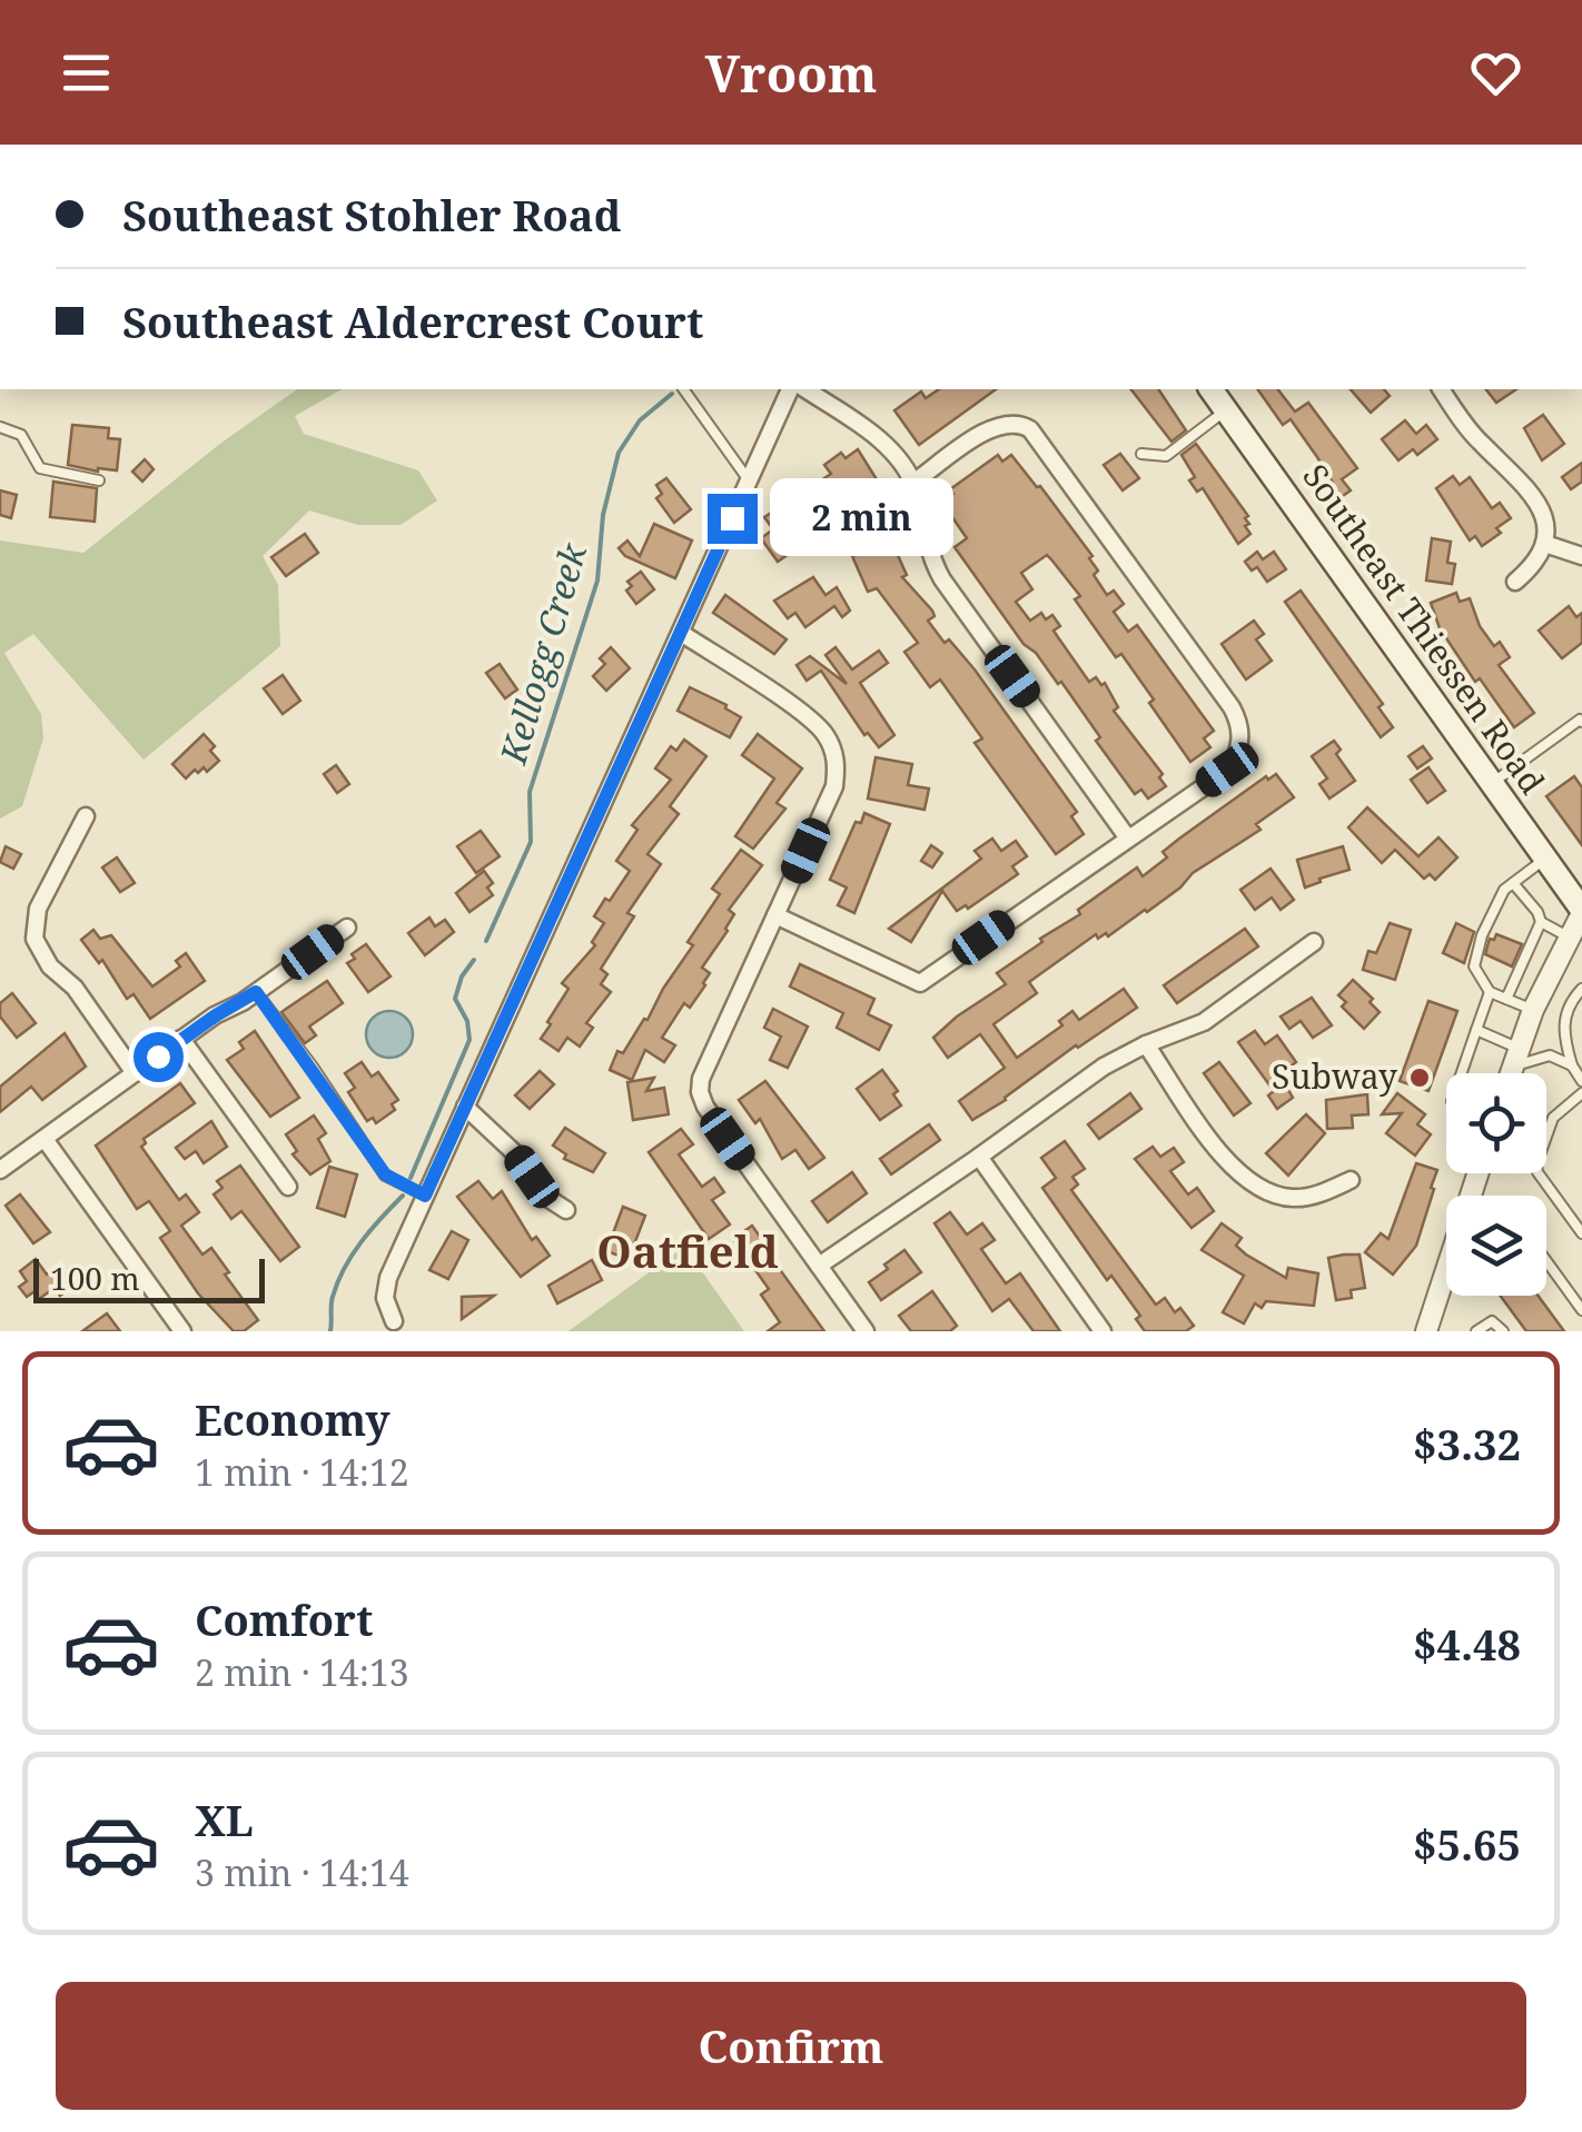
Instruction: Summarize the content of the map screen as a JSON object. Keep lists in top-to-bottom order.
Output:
{
  "streets": {
    "main road": ["Southeast Thiessen Road"]
  },
  "districts": ["Oatfield"],
  "water": ["Kellogg Creek"],
  "places": ["Subway"],
  "scale_bar": "100 m",
  "page": {
    "header": "Vroom",
    "banner": ["Southeast Stohler Road", "Southeast Aldercrest Court"],
    "bubble": "2 min",
    "scale": "100 m",
    "list": [
      {
        "name": "Economy",
        "note": "1 min · 14:12",
        "value": "$3.32"
      },
      {
        "name": "Comfort",
        "note": "2 min · 14:13",
        "value": "$4.48"
      },
      {
        "name": "XL",
        "note": "3 min · 14:14",
        "value": "$5.65"
      }
    ],
    "buttons": "Confirm"
  }
}
